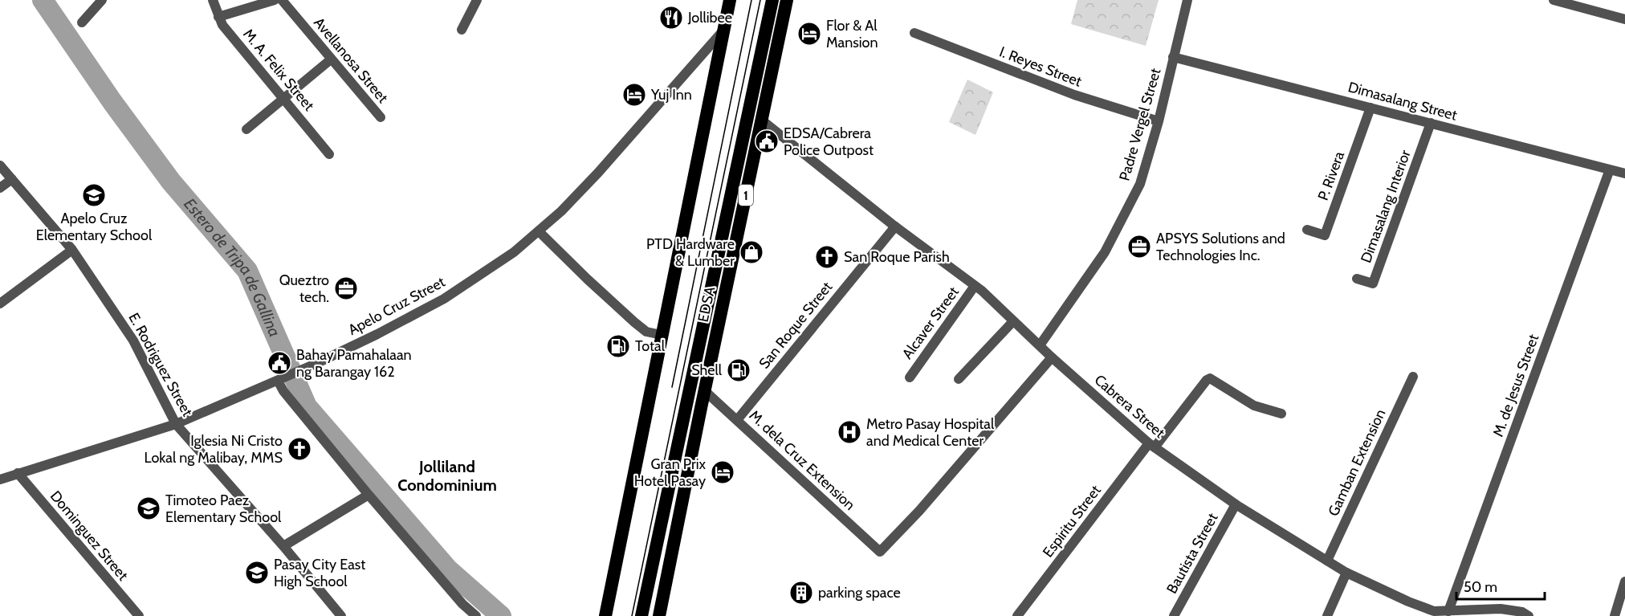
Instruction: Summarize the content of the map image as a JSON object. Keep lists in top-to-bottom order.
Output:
{
  "streets": {
    "highway": ["1", "EDSA"],
    "street": [
      "Avellanosa Street",
      "I. Reyes Street",
      "M. A. Felix Street",
      "Dimasalang Street",
      "Padre Vergel Street",
      "P. Rivera",
      "Dimasalang Interior",
      "Apelo Cruz Street",
      "Alcaver Street",
      "San Roque Street",
      "E. Rodriguez Street",
      "M. de Jesus Street",
      "Cabrera Street",
      "M. dela Cruz Extension",
      "Gamban Extension",
      "Espiritu Street",
      "Dominguez Street",
      "Bautista Street"
    ]
  },
  "crossings": [
    ["I. Reyes Street", "Padre Vergel Street"],
    ["Dimasalang Street", "Padre Vergel Street"],
    ["Dimasalang Street", "P. Rivera"],
    ["Dimasalang Street", "Dimasalang Interior"],
    ["Dimasalang Street", "M. de Jesus Street"],
    ["Padre Vergel Street", "Cabrera Street"],
    ["EDSA", "Cabrera Street"],
    ["EDSA", "M. dela Cruz Extension"],
    ["Apelo Cruz Street", "E. Rodriguez Street"],
    ["Apelo Cruz Street", "Dominguez Street"],
    ["Alcaver Street", "Cabrera Street"],
    ["San Roque Street", "Cabrera Street"],
    ["San Roque Street", "M. dela Cruz Extension"],
    ["M. de Jesus Street", "Cabrera Street"],
    ["Cabrera Street", "M. dela Cruz Extension"],
    ["Cabrera Street", "Gamban Extension"],
    ["Cabrera Street", "Espiritu Street"],
    ["Cabrera Street", "Bautista Street"]
  ],
  "districts": ["Jolliland Condominium"],
  "water": ["Estero de Tripa de Gallina"],
  "places": {
    "restaurant": ["Jollibee"],
    "hotel": ["Flor & Al Mansion", "Yuj Inn", "Gran Prix Hotel Pasay"],
    "public building": ["EDSA/Cabrera Police Outpost", "Bahay Pamahalaan ng Barangay 162"],
    "school or university": ["Apelo Cruz Elementary School", "Timoteo Paez Elementary School", "Pasay City East High School"],
    "office": ["APSYS Solutions and Technologies Inc.", "Queztro tech."],
    "shop": ["PTD Hardware & Lumber"],
    "church": ["San Roque Parish", "Iglesia Ni Cristo Lokal ng Malibay, MMS"],
    "fuel station": ["Total", "Shell"],
    "hospital": ["Metro Pasay Hospital and Medical Center"],
    "building": ["parking space"]
  },
  "scale_bar": "50 m"
}
